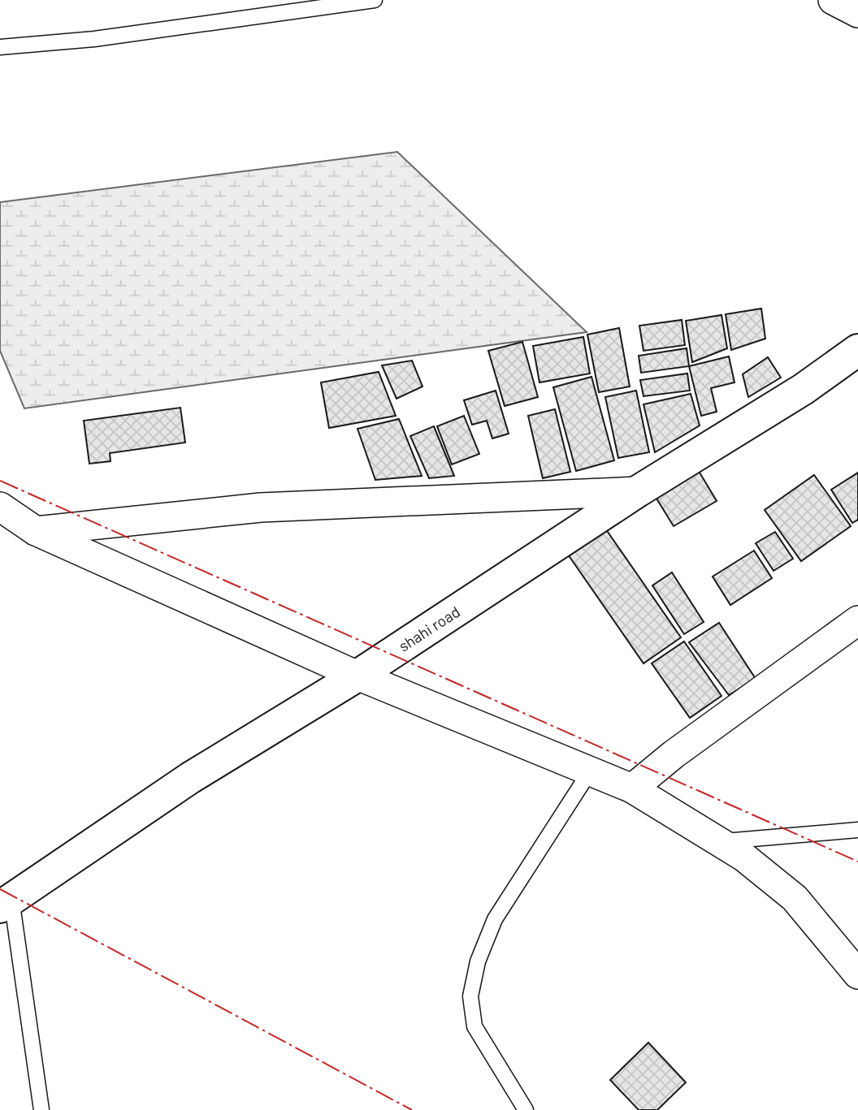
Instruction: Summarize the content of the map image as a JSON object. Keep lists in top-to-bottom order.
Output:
{
  "streets": {
    "street": ["shahi road"]
  }
}
